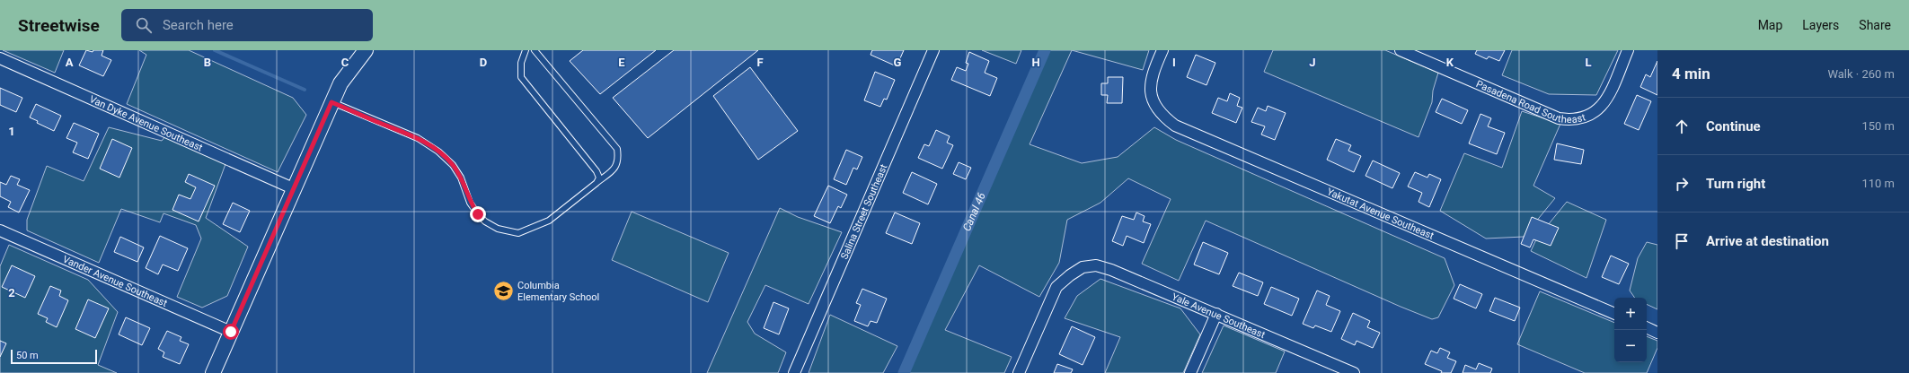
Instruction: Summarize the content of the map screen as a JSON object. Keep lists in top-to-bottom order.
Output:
{
  "streets": {
    "street": [
      "Pasadena Road Southeast",
      "Van Dyke Avenue Southeast",
      "Salina Street Southeast",
      "Yakutat Avenue Southeast",
      "Vander Avenue Southeast",
      "Yale Avenue Southeast"
    ]
  },
  "water": ["Canal 46"],
  "places": {
    "school or university": ["Columbia Elementary School"]
  },
  "scale_bar": "50 m",
  "page": {
    "header": "Streetwise",
    "search": "Search here",
    "nav": ["Map", "Layers", "Share"],
    "heading": ["4 min", "Walk · 260 m"],
    "list": [
      ["Continue", "150 m"],
      ["Turn right", "110 m"],
      "Arrive at destination"
    ],
    "map_buttons": ["+", "−"],
    "scale": "50 m"
  },
  "grid": {
    "columns": [
      "A",
      "B",
      "C",
      "D",
      "E",
      "F",
      "G",
      "H",
      "I",
      "J",
      "K",
      "L"
    ],
    "rows": ["1", "2"]
  }
}
